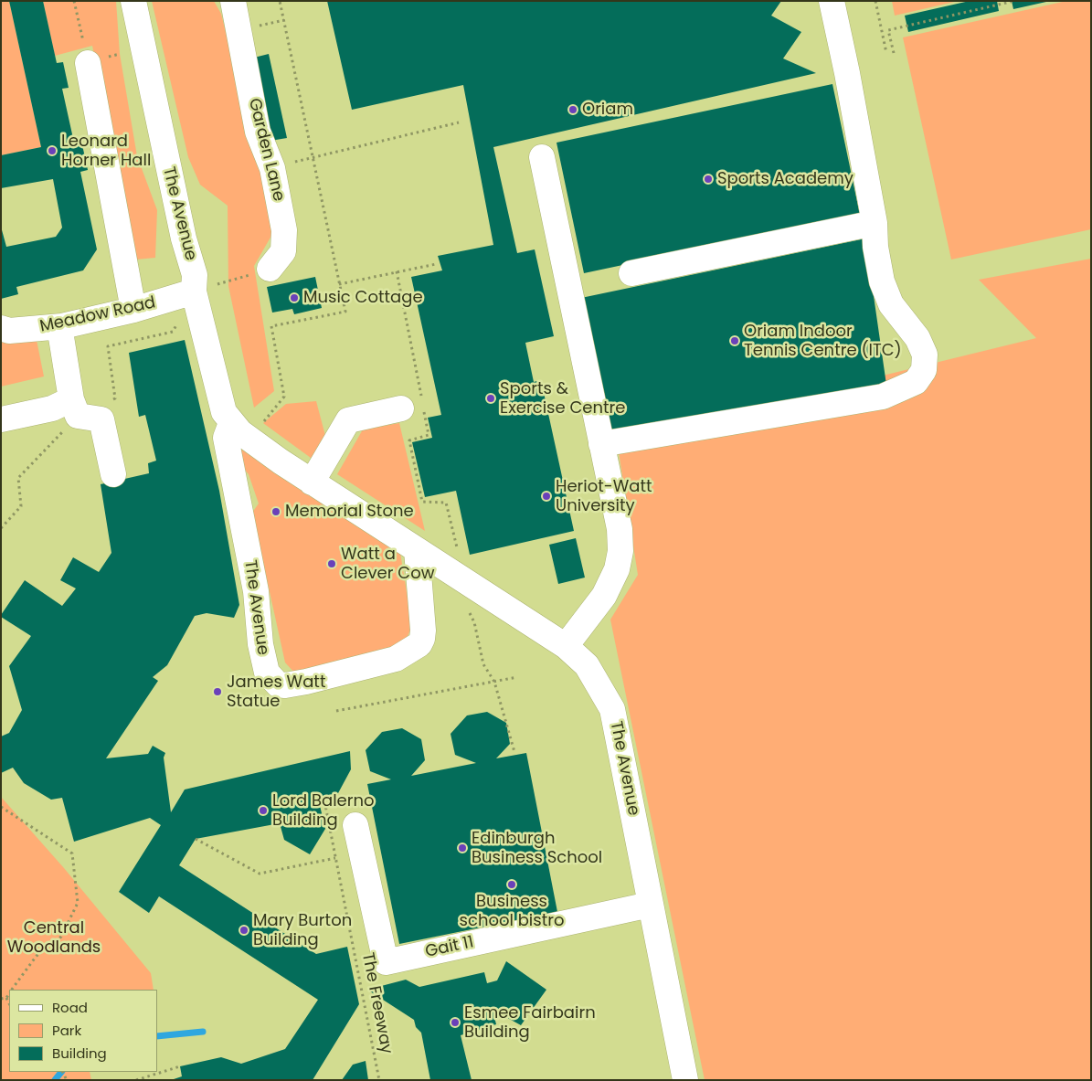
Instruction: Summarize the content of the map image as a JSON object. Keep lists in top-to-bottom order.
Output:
{
  "streets": {
    "street": [
      "Garden Lane",
      "The Avenue",
      "Meadow Road",
      "Gait 11"
    ],
    "path": ["The Freeway"]
  },
  "crossings": [
    ["The Avenue", "Meadow Road"],
    ["The Avenue", "Gait 11"]
  ],
  "parks": ["Central Woodlands"],
  "places": [
    "Oriam",
    "Leonard Horner Hall",
    "Sports Academy",
    "Music Cottage",
    "Oriam Indoor Tennis Centre (ITC)",
    "Sports & Exercise Centre",
    "Heriot-Watt University",
    "Memorial Stone",
    "Watt a Clever Cow",
    "James Watt Statue",
    "Lord Balerno Building",
    "Edinburgh Business School",
    "Business school bistro",
    "Mary Burton Building",
    "Esmee Fairbairn Building"
  ],
  "legend": ["Road", "Park", "Building"]
}
